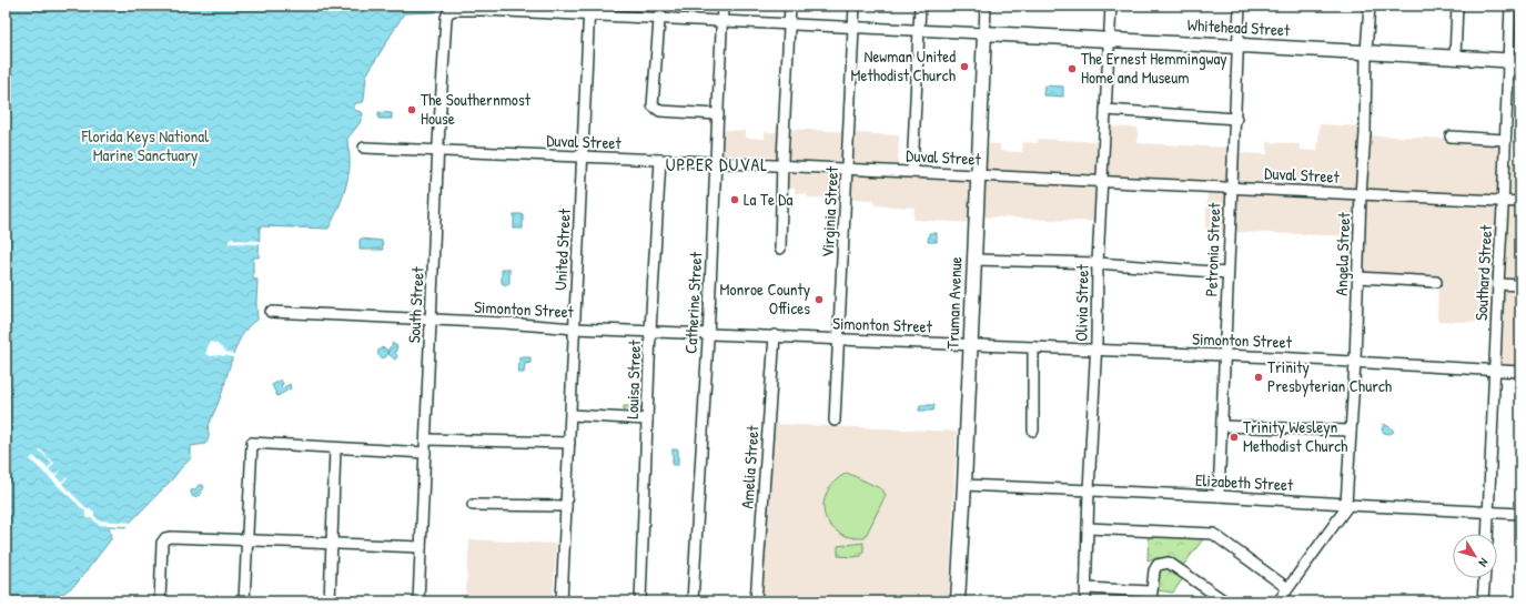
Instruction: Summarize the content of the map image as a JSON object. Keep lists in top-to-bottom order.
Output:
{
  "streets": {
    "main road": ["Whitehead Street", "Truman Avenue"],
    "street": [
      "Duval Street",
      "Virginia Street",
      "United Street",
      "Petronia Street",
      "Angela Street",
      "Southard Street",
      "Catherine Street",
      "Olivia Street",
      "South Street",
      "Simonton Street",
      "Louisa Street",
      "Amelia Street",
      "Elizabeth Street"
    ]
  },
  "crossings": [
    ["Whitehead Street", "Virginia Street"],
    ["Whitehead Street", "United Street"],
    ["Whitehead Street", "Petronia Street"],
    ["Whitehead Street", "Angela Street"],
    ["Whitehead Street", "Southard Street"],
    ["Whitehead Street", "Catherine Street"],
    ["Whitehead Street", "Truman Avenue"],
    ["Whitehead Street", "Olivia Street"],
    ["Whitehead Street", "South Street"],
    ["Duval Street", "Virginia Street"],
    ["Duval Street", "United Street"],
    ["Duval Street", "Petronia Street"],
    ["Duval Street", "Angela Street"],
    ["Duval Street", "Southard Street"],
    ["Duval Street", "Catherine Street"],
    ["Duval Street", "Truman Avenue"],
    ["Duval Street", "Olivia Street"],
    ["Duval Street", "South Street"],
    ["Duval Street", "Louisa Street"],
    ["Virginia Street", "Simonton Street"],
    ["United Street", "Simonton Street"],
    ["Petronia Street", "Simonton Street"],
    ["Petronia Street", "Elizabeth Street"],
    ["Angela Street", "Simonton Street"],
    ["Angela Street", "Elizabeth Street"],
    ["Southard Street", "Simonton Street"],
    ["Southard Street", "Elizabeth Street"],
    ["Catherine Street", "Simonton Street"],
    ["Truman Avenue", "Simonton Street"],
    ["Truman Avenue", "Elizabeth Street"],
    ["Olivia Street", "Simonton Street"],
    ["Olivia Street", "Elizabeth Street"],
    ["South Street", "Simonton Street"],
    ["Simonton Street", "Louisa Street"],
    ["Simonton Street", "Amelia Street"]
  ],
  "districts": ["UPPER DUVAL"],
  "parks": ["Florida Keys National Marine Sanctuary"],
  "places": [
    "Newman United Methodist Church",
    "The Ernest Hemmingway Home and Museum",
    "The Southernmost House",
    "La Te Da",
    "Monroe County Offices",
    "Trinity Presbyterian Church",
    "Trinity Wesleyn Methodist Church"
  ],
  "north": "bottom right"
}
